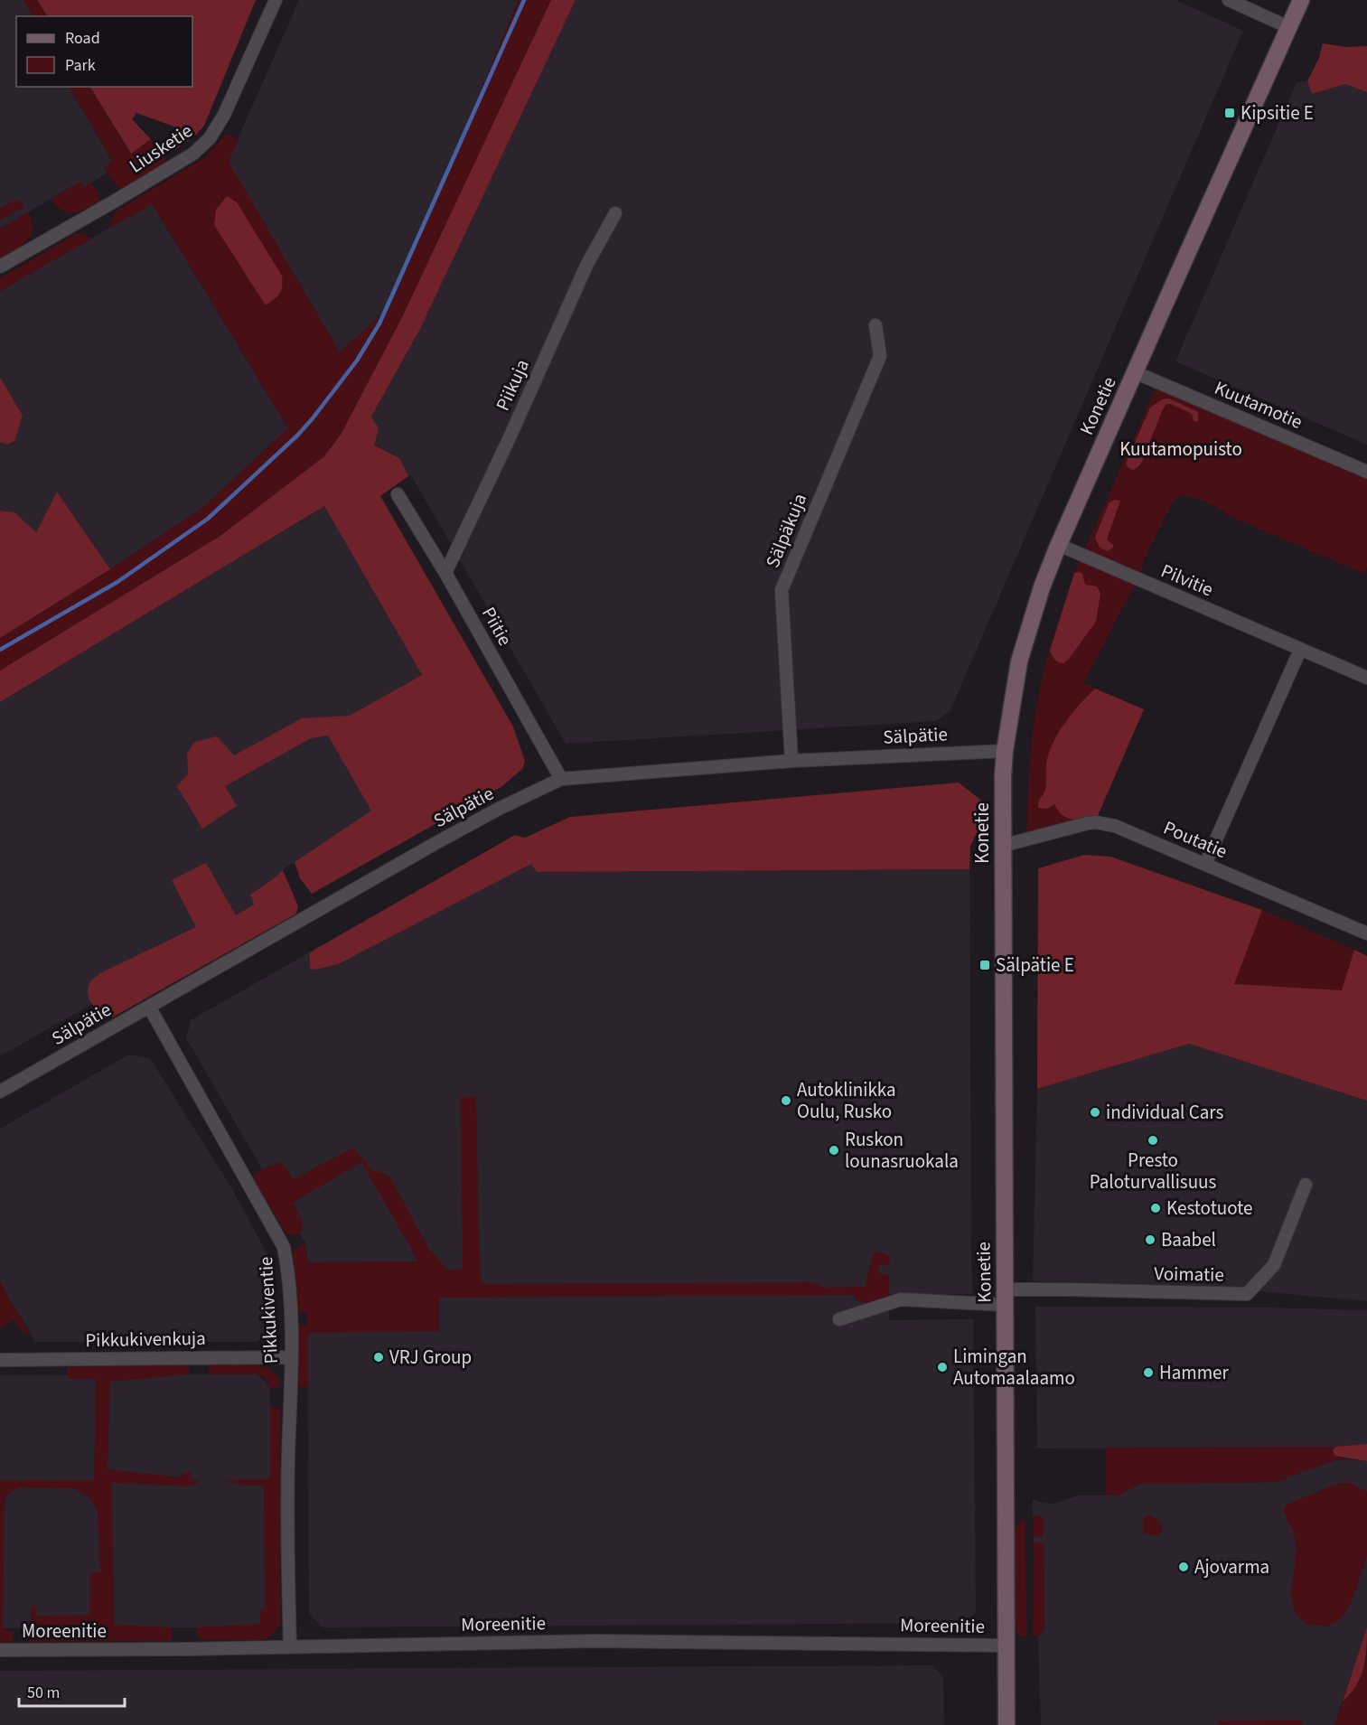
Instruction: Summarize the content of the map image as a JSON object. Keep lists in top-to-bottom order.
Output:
{
  "streets": {
    "street": [
      "Liusketie",
      "Piikuja",
      "Kuutamotie",
      "Konetie",
      "Sälpäkuja",
      "Pilvitie",
      "Piitie",
      "Sälpätie",
      "Poutatie",
      "Voimatie",
      "Pikkukiventie",
      "Pikkukivenkuja",
      "Moreenitie"
    ]
  },
  "crossings": [
    ["Piikuja", "Piitie"],
    ["Kuutamotie", "Konetie"],
    ["Konetie", "Pilvitie"],
    ["Konetie", "Sälpätie"],
    ["Konetie", "Poutatie"],
    ["Konetie", "Voimatie"],
    ["Konetie", "Moreenitie"],
    ["Sälpäkuja", "Sälpätie"],
    ["Piitie", "Sälpätie"],
    ["Sälpätie", "Pikkukiventie"],
    ["Pikkukiventie", "Pikkukivenkuja"],
    ["Pikkukiventie", "Moreenitie"]
  ],
  "parks": ["Kuutamopuisto"],
  "places": {
    "transit": ["Kipsitie E", "Sälpätie E"],
    "other": [
      "Autoklinikka Oulu, Rusko",
      "individual Cars",
      "Presto Paloturvallisuus",
      "Ruskon lounasruokala",
      "Kestotuote",
      "Baabel",
      "VRJ Group",
      "Limingan Automaalaamo",
      "Hammer",
      "Ajovarma"
    ]
  },
  "legend": ["Road", "Park"],
  "scale_bar": "50 m"
}
